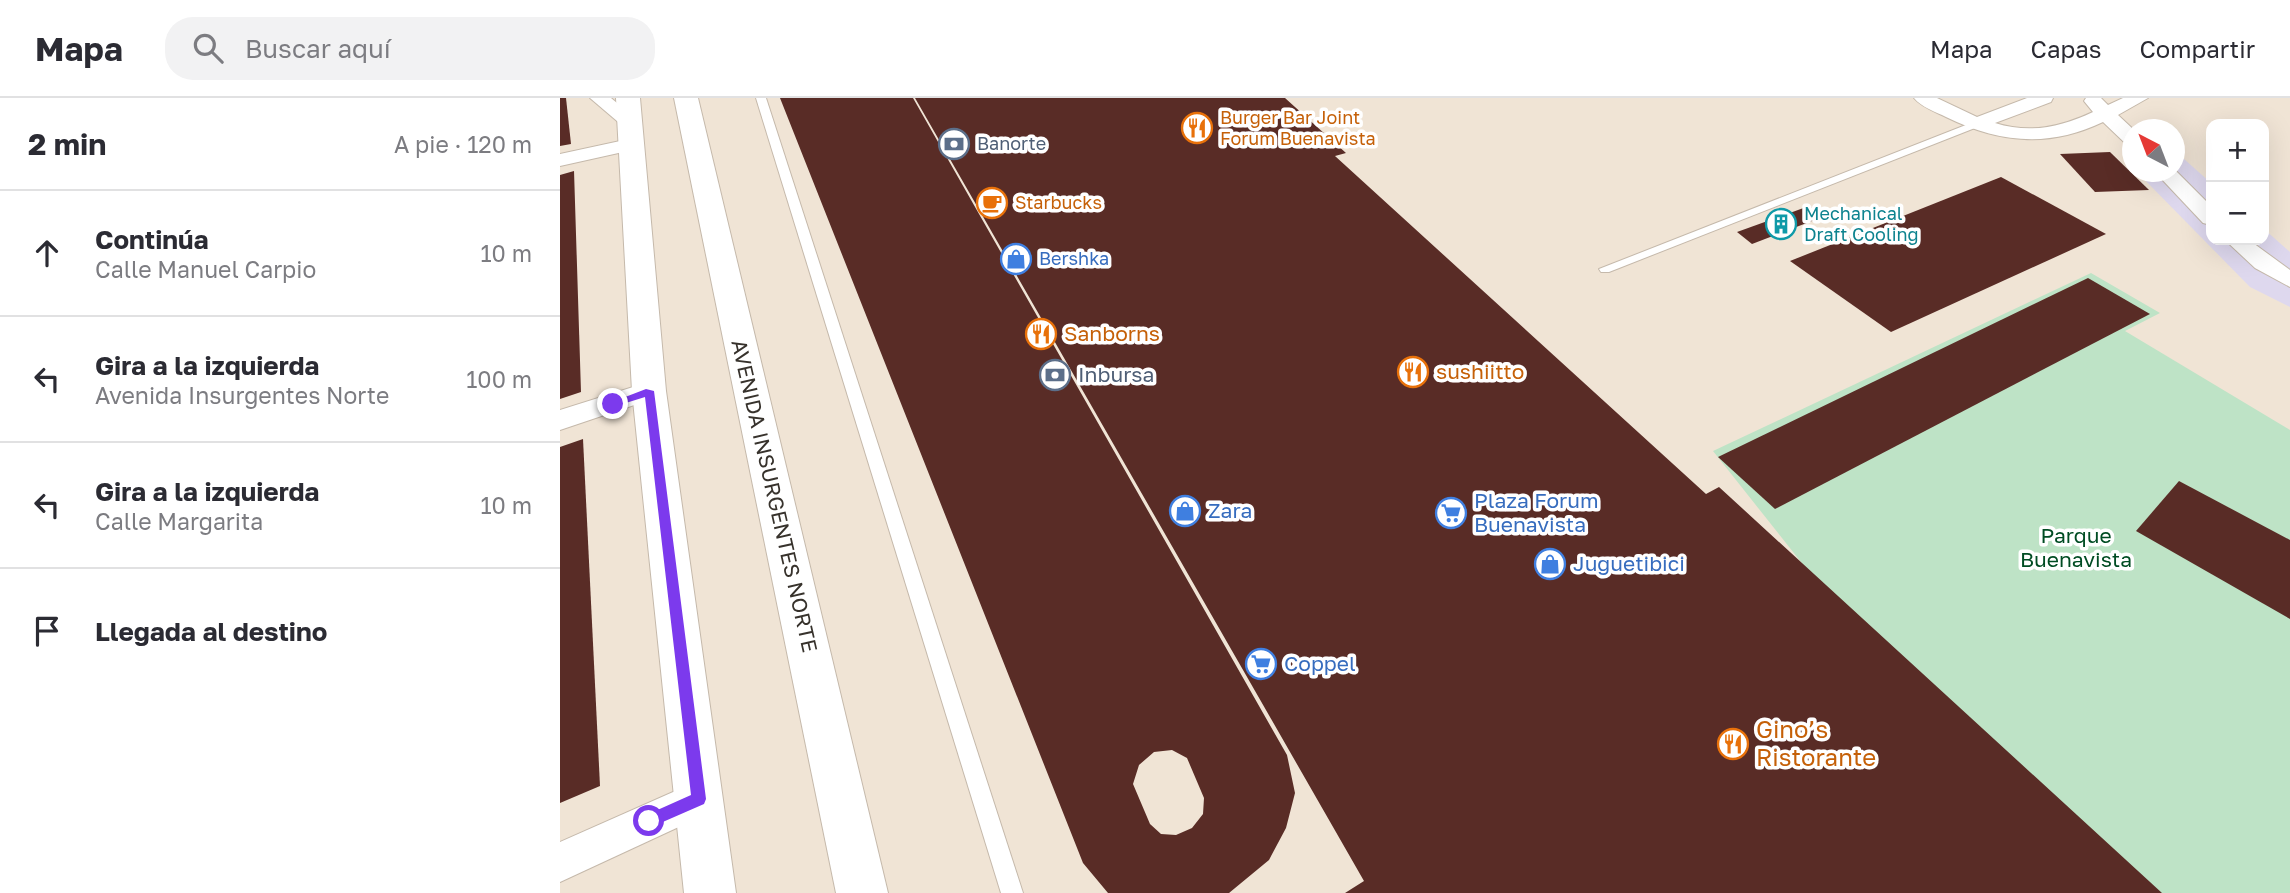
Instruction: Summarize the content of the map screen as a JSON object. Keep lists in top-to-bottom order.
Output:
{
  "streets": {
    "main road": ["AVENIDA INSURGENTES NORTE"]
  },
  "parks": ["Parque Buenavista"],
  "places": {
    "restaurant": [
      "Burger Bar Joint Forum Buenavista",
      "Sanborns",
      "sushiitto",
      "Gino’s Ristorante"
    ],
    "bank": ["Banorte", "Inbursa"],
    "cafe": ["Starbucks"],
    "building": ["Mechanical Draft Cooling"],
    "shop": ["Bershka", "Zara", "Juguetibici"],
    "supermarket": ["Plaza Forum Buenavista", "Coppel"]
  },
  "north": "top left",
  "page": {
    "header": "Mapa",
    "search": "Buscar aquí",
    "nav": ["Mapa", "Capas", "Compartir"],
    "heading": ["2 min", "A pie · 120 m"],
    "map_buttons": ["+", "−"],
    "list": [
      ["Continúa", "Calle Manuel Carpio", "10 m"],
      ["Gira a la izquierda", "Avenida Insurgentes Norte", "100 m"],
      ["Gira a la izquierda", "Calle Margarita", "10 m"],
      "Llegada al destino"
    ]
  }
}
